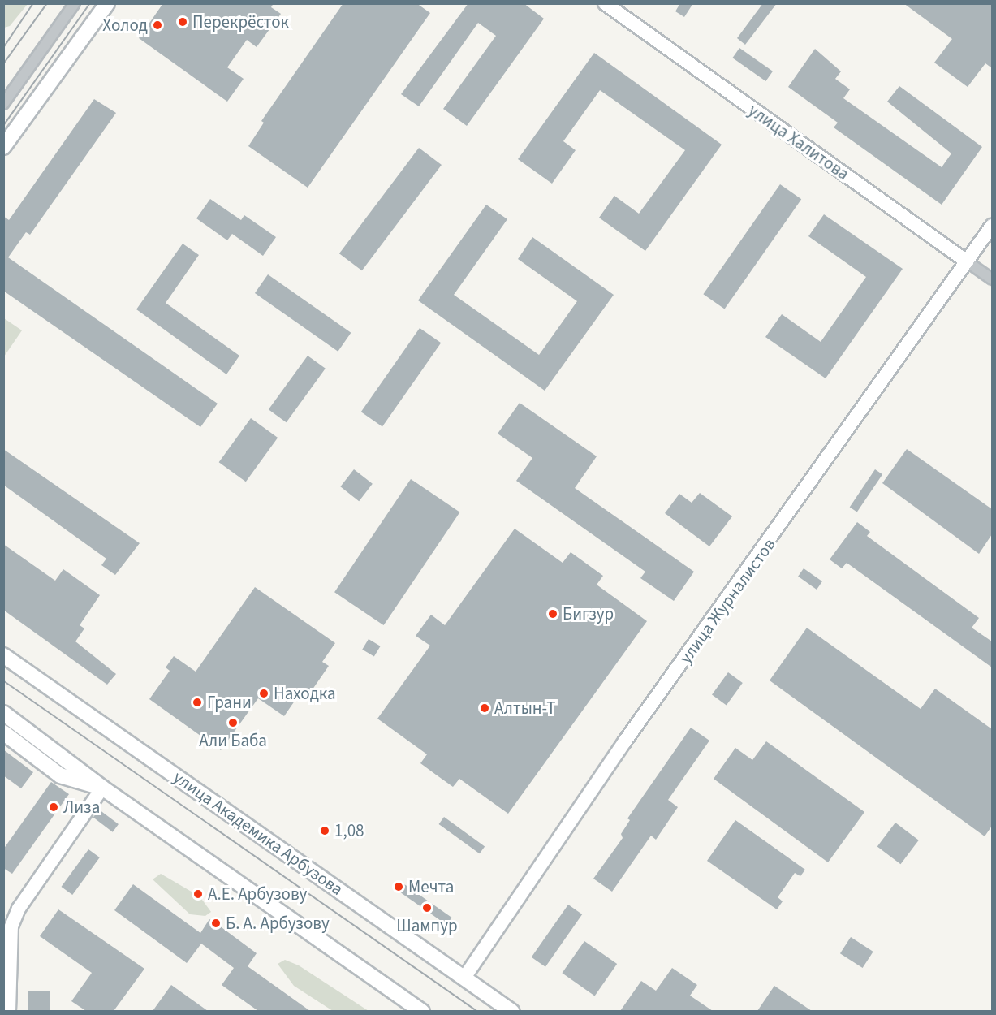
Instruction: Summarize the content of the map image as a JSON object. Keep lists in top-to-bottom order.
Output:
{
  "streets": {
    "main road": ["улица Академика Арбузова"],
    "street": ["улица Халитова", "улица Журналистов"]
  },
  "crossings": [
    ["улица Халитова", "улица Журналистов"],
    ["улица Журналистов", "улица Академика Арбузова"]
  ],
  "places": [
    "Перекрёсток",
    "Холод",
    "Бигзур",
    "Находка",
    "Грани",
    "Алтын-Т",
    "Али Баба",
    "Лиза",
    "1,08",
    "Мечта",
    "А.Е. Арбузову",
    "Шампур",
    "Б. А. Арбузову"
  ]
}
